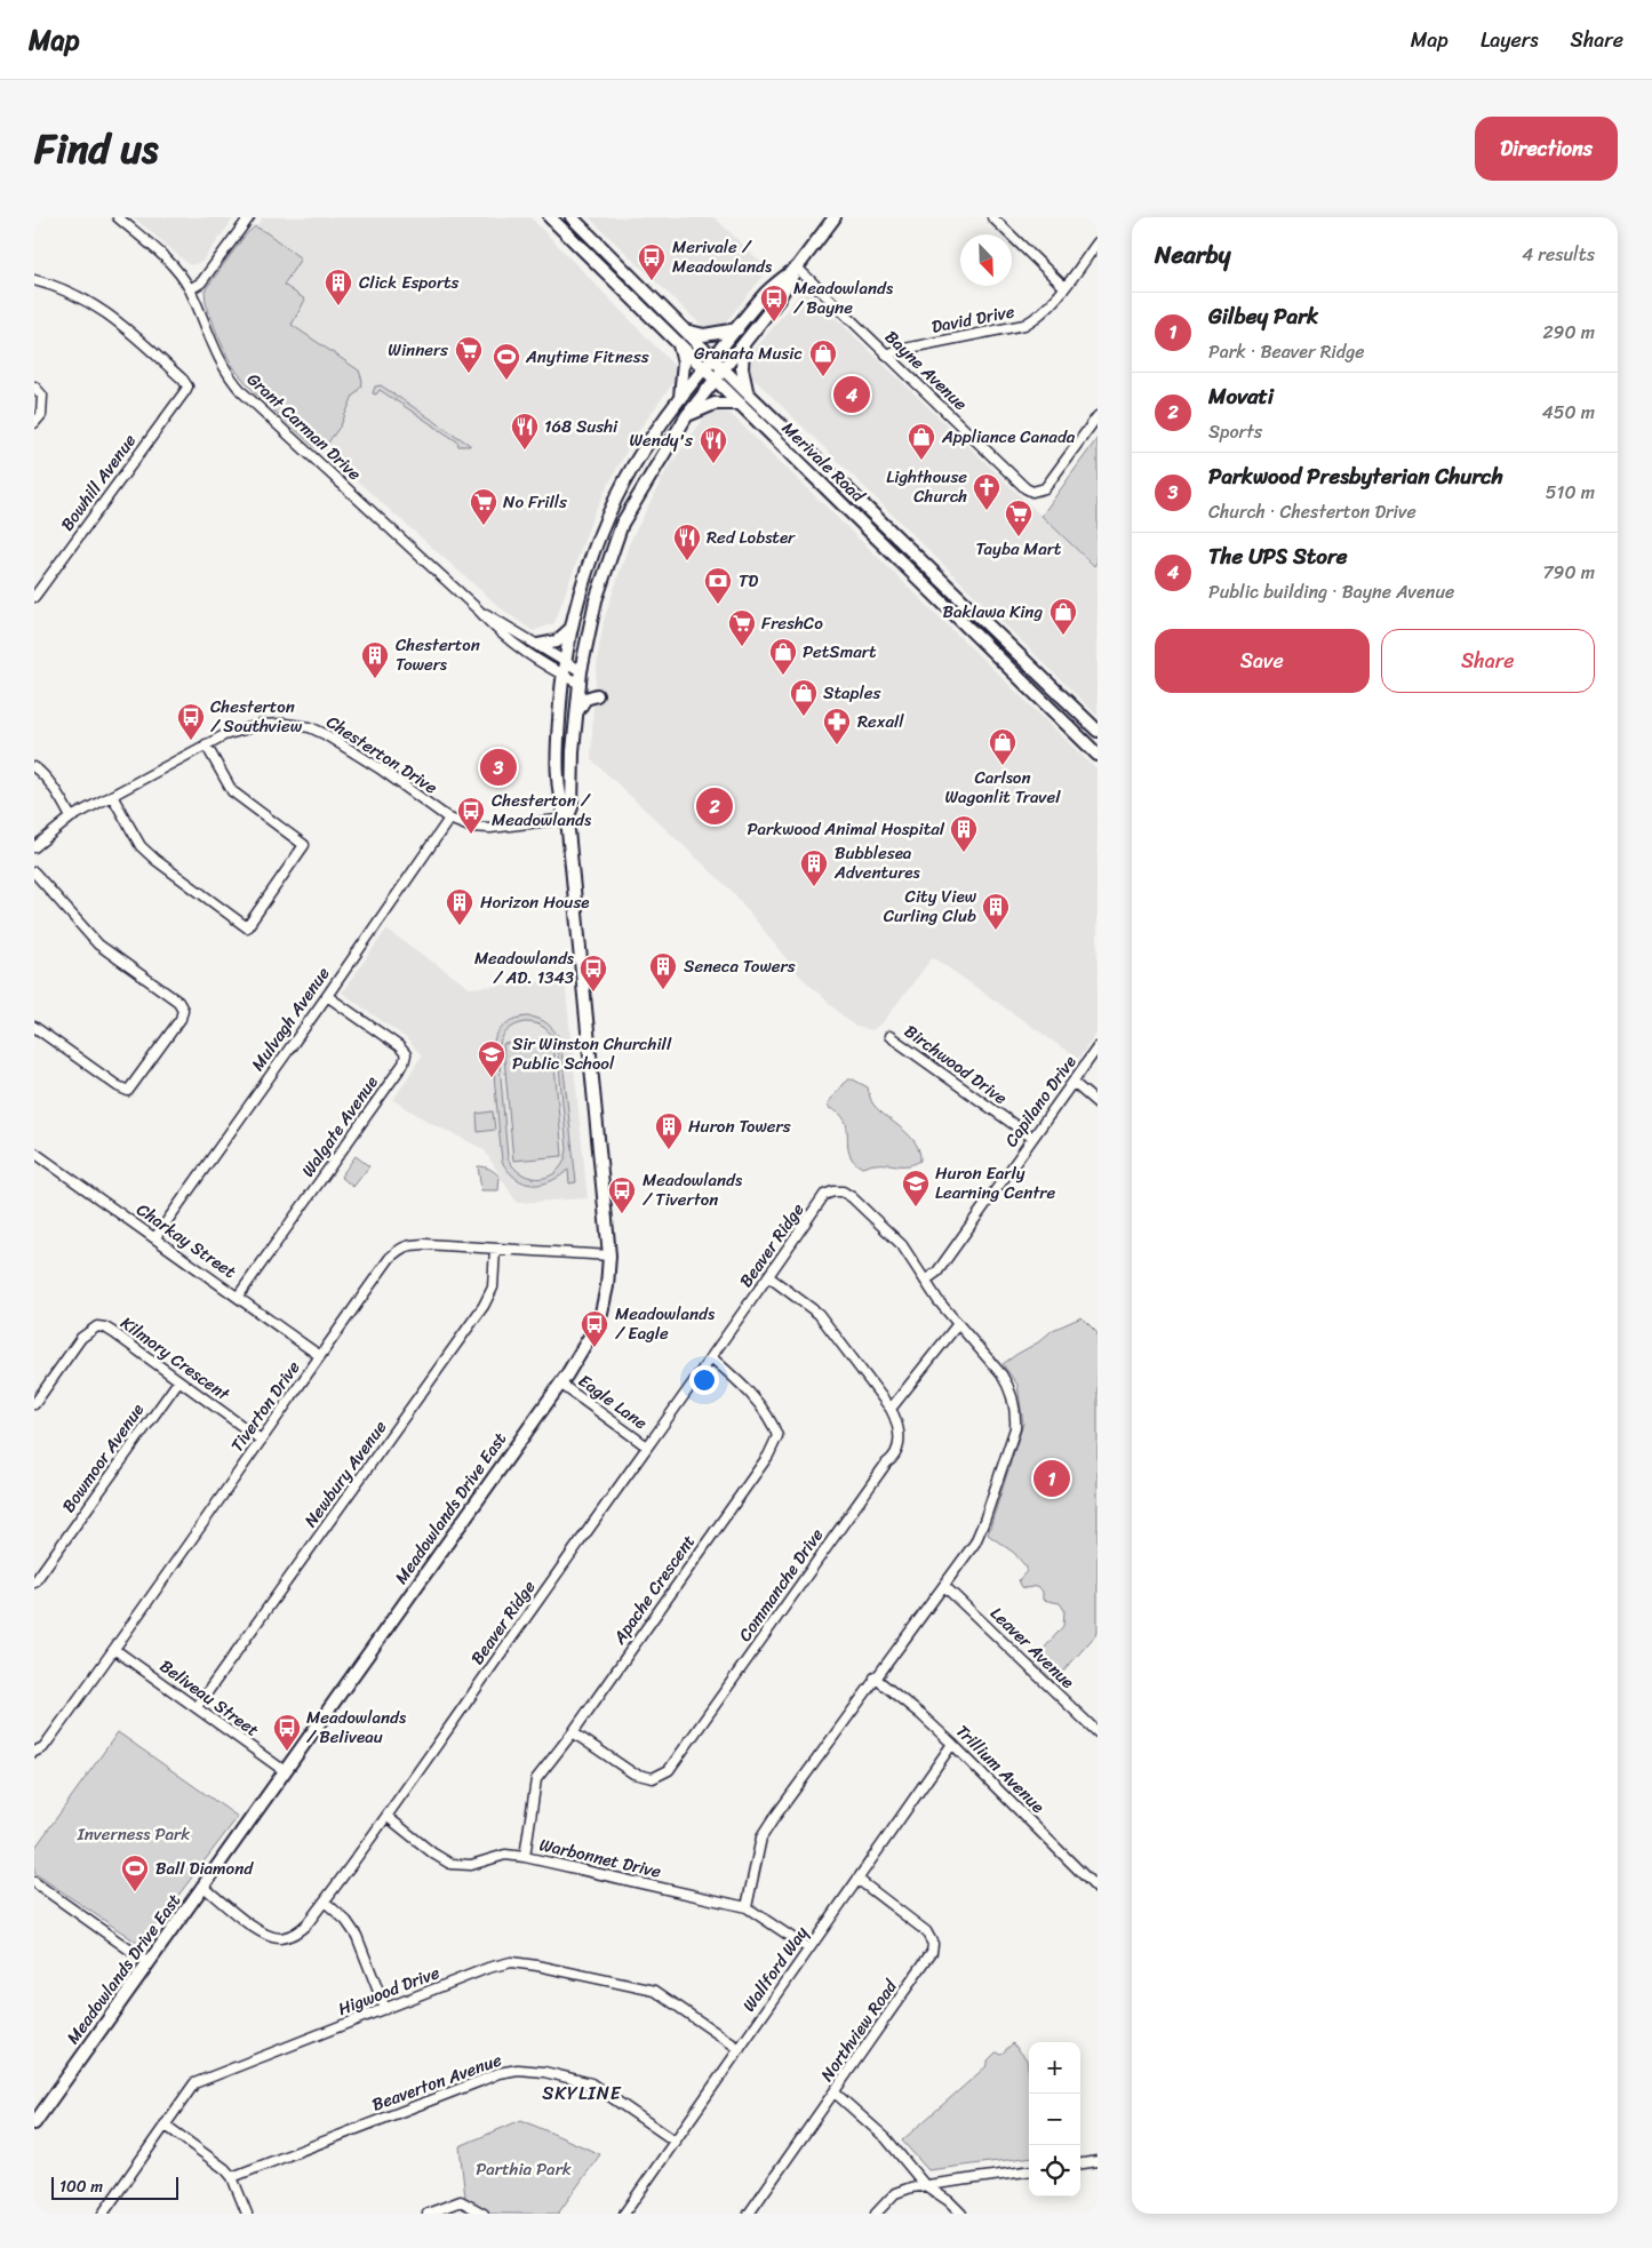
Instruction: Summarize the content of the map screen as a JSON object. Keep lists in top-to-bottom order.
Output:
{
  "streets": {
    "main road": ["Merivale Road", "Meadowlands Drive East"],
    "street": [
      "David Drive",
      "Bayne Avenue",
      "Grant Carman Drive",
      "Bowhill Avenue",
      "Chesterton Drive",
      "Mulvagh Avenue",
      "Birchwood Drive",
      "Capilano Drive",
      "Walgate Avenue",
      "Charkay Street",
      "Beaver Ridge",
      "Kilmory Crescent",
      "Eagle Lane",
      "Tiverton Drive",
      "Bowmoor Avenue",
      "Newbury Avenue",
      "Commanche Drive",
      "Apache Crescent",
      "Leaver Avenue",
      "Beliveau Street",
      "Trillium Avenue",
      "Warbonnet Drive",
      "Wallford Way",
      "Higwood Drive",
      "Northview Road",
      "Beaverton Avenue"
    ]
  },
  "crossings": [
    ["David Drive", "Bayne Avenue"],
    ["Bayne Avenue", "Meadowlands Drive East"],
    ["Grant Carman Drive", "Meadowlands Drive East"],
    ["Merivale Road", "Meadowlands Drive East"],
    ["Chesterton Drive", "Mulvagh Avenue"],
    ["Chesterton Drive", "Meadowlands Drive East"],
    ["Mulvagh Avenue", "Walgate Avenue"],
    ["Mulvagh Avenue", "Charkay Street"],
    ["Birchwood Drive", "Capilano Drive"],
    ["Capilano Drive", "Beaver Ridge"],
    ["Walgate Avenue", "Charkay Street"],
    ["Charkay Street", "Tiverton Drive"],
    ["Beaver Ridge", "Eagle Lane"],
    ["Beaver Ridge", "Meadowlands Drive East"],
    ["Beaver Ridge", "Apache Crescent"],
    ["Beaver Ridge", "Leaver Avenue"],
    ["Beaver Ridge", "Trillium Avenue"],
    ["Beaver Ridge", "Warbonnet Drive"],
    ["Kilmory Crescent", "Tiverton Drive"],
    ["Kilmory Crescent", "Bowmoor Avenue"],
    ["Eagle Lane", "Meadowlands Drive East"],
    ["Tiverton Drive", "Newbury Avenue"],
    ["Tiverton Drive", "Meadowlands Drive East"],
    ["Tiverton Drive", "Beliveau Street"],
    ["Newbury Avenue", "Beliveau Street"],
    ["Meadowlands Drive East", "Beliveau Street"],
    ["Commanche Drive", "Apache Crescent"],
    ["Apache Crescent", "Warbonnet Drive"],
    ["Trillium Avenue", "Wallford Way"],
    ["Warbonnet Drive", "Wallford Way"],
    ["Wallford Way", "Higwood Drive"],
    ["Wallford Way", "Northview Road"],
    ["Wallford Way", "Beaverton Avenue"]
  ],
  "districts": ["SKYLINE"],
  "parks": ["Inverness Park", "Parthia Park"],
  "places": {
    "bus stop": [
      "Merivale / Meadowlands",
      "Meadowlands / Bayne",
      "Chesterton / Southview",
      "Chesterton / Meadowlands",
      "Meadowlands / AD. 1343",
      "Meadowlands / Tiverton",
      "Meadowlands / Eagle",
      "Meadowlands / Beliveau"
    ],
    "building": [
      "Click Esports",
      "Chesterton Towers",
      "Parkwood Animal Hospital",
      "Bubblesea Adventures",
      "Horizon House",
      "City View Curling Club",
      "Seneca Towers",
      "Huron Towers"
    ],
    "supermarket": [
      "Winners",
      "No Frills",
      "Tayba Mart",
      "FreshCo"
    ],
    "shop": [
      "Granata Music",
      "Appliance Canada",
      "Baklawa King",
      "PetSmart",
      "Staples",
      "Carlson Wagonlit Travel"
    ],
    "sports": ["Anytime Fitness", "Ball Diamond"],
    "restaurant": ["168 Sushi", "Wendy's", "Red Lobster"],
    "church": ["Lighthouse Church"],
    "bank": ["TD"],
    "pharmacy": ["Rexall"],
    "school or university": ["Sir Winston Churchill Public School", "Huron Early Learning Centre"]
  },
  "scale_bar": "100 m",
  "north": "bottom right",
  "page": {
    "header": "Map",
    "nav": ["Map", "Layers", "Share"],
    "title": "Find us",
    "buttons": [
      "Directions",
      ["Save", "Share"]
    ],
    "heading": ["Nearby", "4 results"],
    "list": [
      {
        "mark": "1",
        "name": "Gilbey Park",
        "note": "Park · Beaver Ridge",
        "value": "290 m"
      },
      {
        "mark": "2",
        "name": "Movati",
        "note": "Sports",
        "value": "450 m"
      },
      {
        "mark": "3",
        "name": "Parkwood Presbyterian Church",
        "note": "Church · Chesterton Drive",
        "value": "510 m"
      },
      {
        "mark": "4",
        "name": "The UPS Store",
        "note": "Public building · Bayne Avenue",
        "value": "790 m"
      }
    ],
    "pins": [
      "4",
      "3",
      "2",
      "1"
    ],
    "map_buttons": ["+", "−"],
    "scale": "100 m"
  }
}
